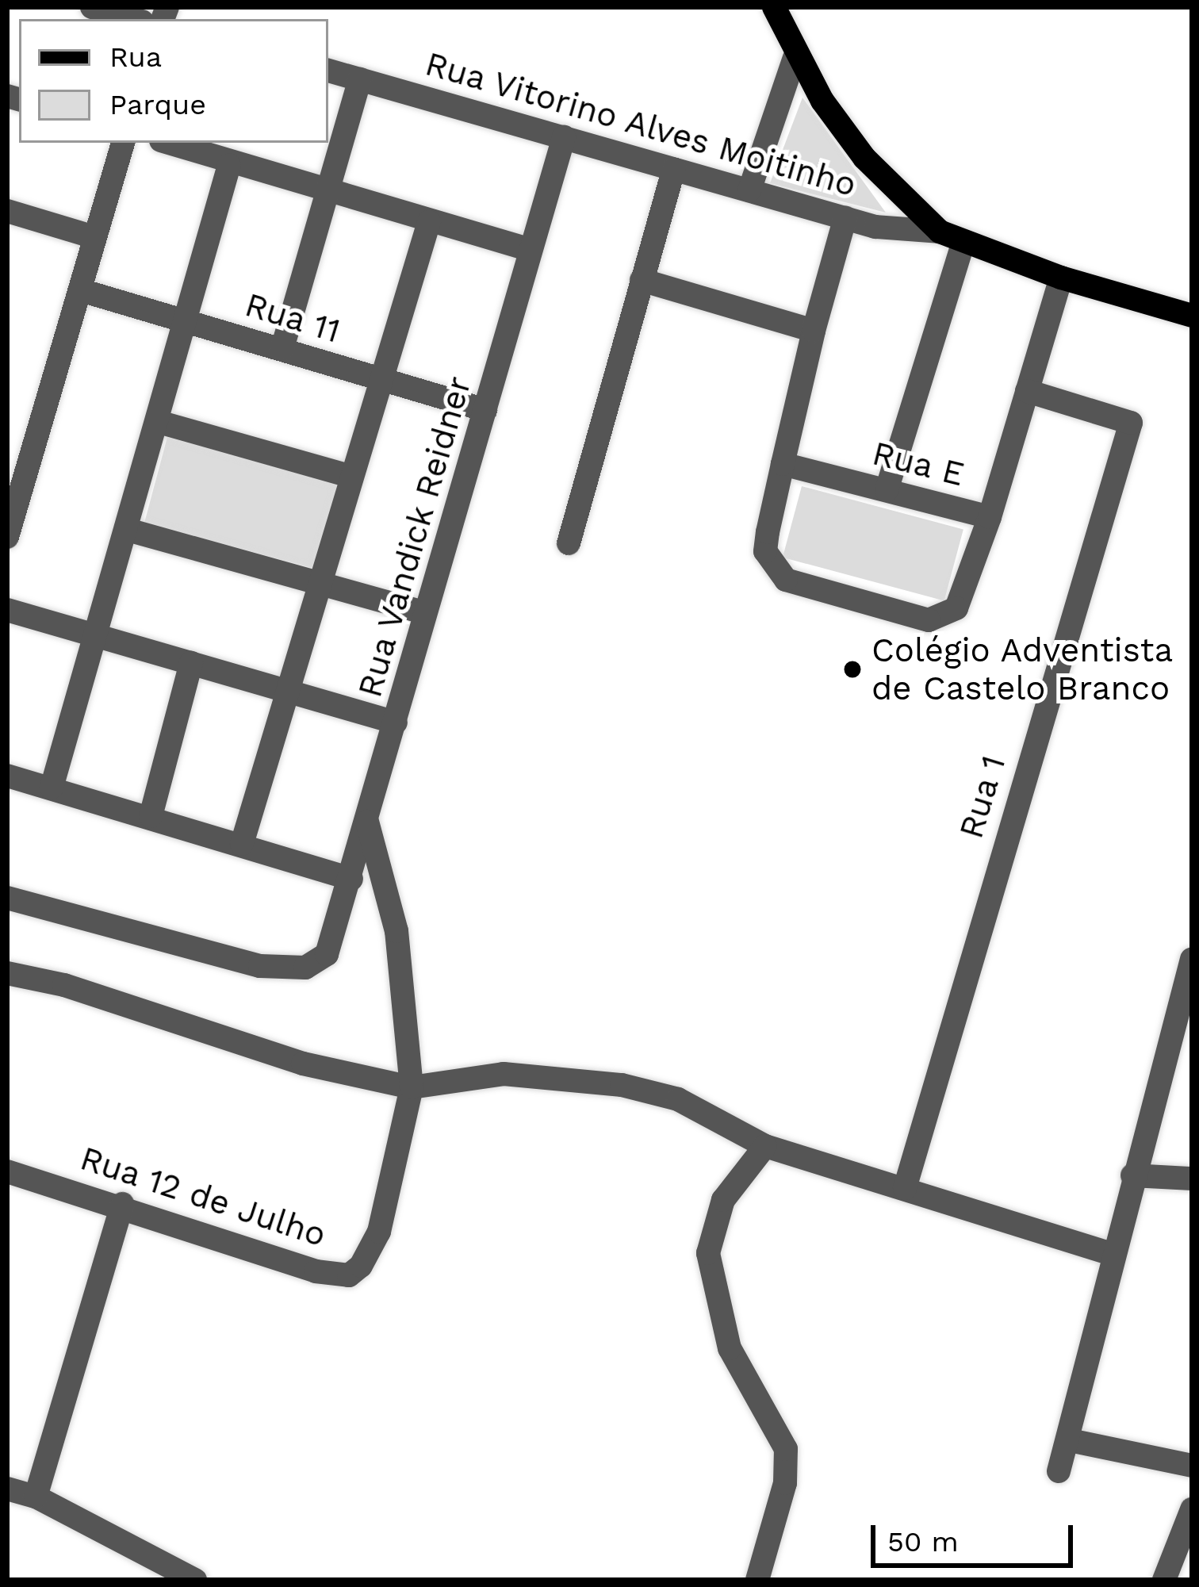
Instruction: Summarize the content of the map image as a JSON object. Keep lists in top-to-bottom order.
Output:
{
  "streets": {
    "street": [
      "Rua Vitorino Alves Moitinho",
      "Rua 11",
      "Rua E",
      "Rua Vandick Reidner",
      "Rua 1",
      "Rua 12 de Julho"
    ]
  },
  "crossings": [
    ["Rua Vitorino Alves Moitinho", "Rua Vandick Reidner"],
    ["Rua 11", "Rua Vandick Reidner"]
  ],
  "places": ["Colégio Adventista de Castelo Branco"],
  "legend": ["Rua", "Parque"],
  "scale_bar": "50 m"
}
